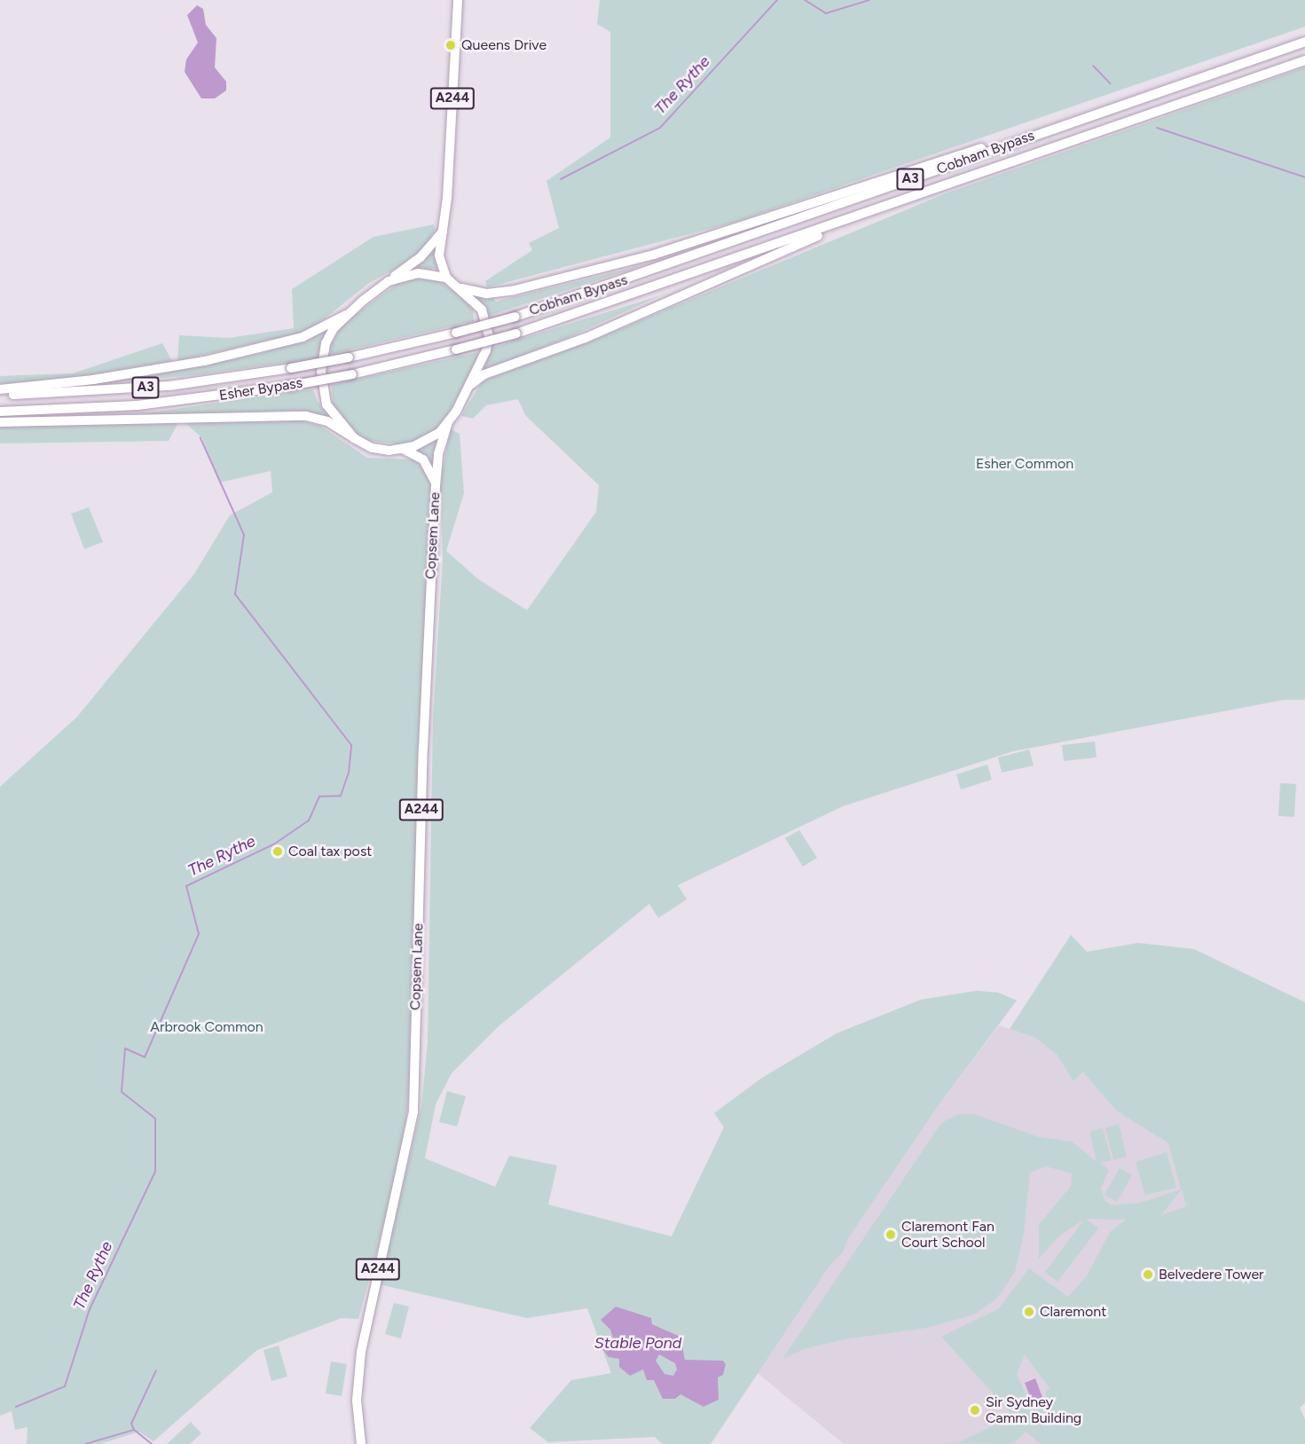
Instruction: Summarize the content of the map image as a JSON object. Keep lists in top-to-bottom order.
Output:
{
  "streets": {
    "main road": [
      "A244",
      "Cobham Bypass",
      "A3",
      "Esher Bypass",
      "Copsem Lane"
    ]
  },
  "crossings": [
    ["A244", "Copsem Lane"],
    ["Cobham Bypass", "Esher Bypass"]
  ],
  "water": ["The Rythe", "Stable Pond"],
  "parks": ["Esher Common", "Arbrook Common"],
  "places": [
    "Queens Drive",
    "Coal tax post",
    "Claremont Fan Court School",
    "Belvedere Tower",
    "Claremont",
    "Sir Sydney Camm Building"
  ]
}
